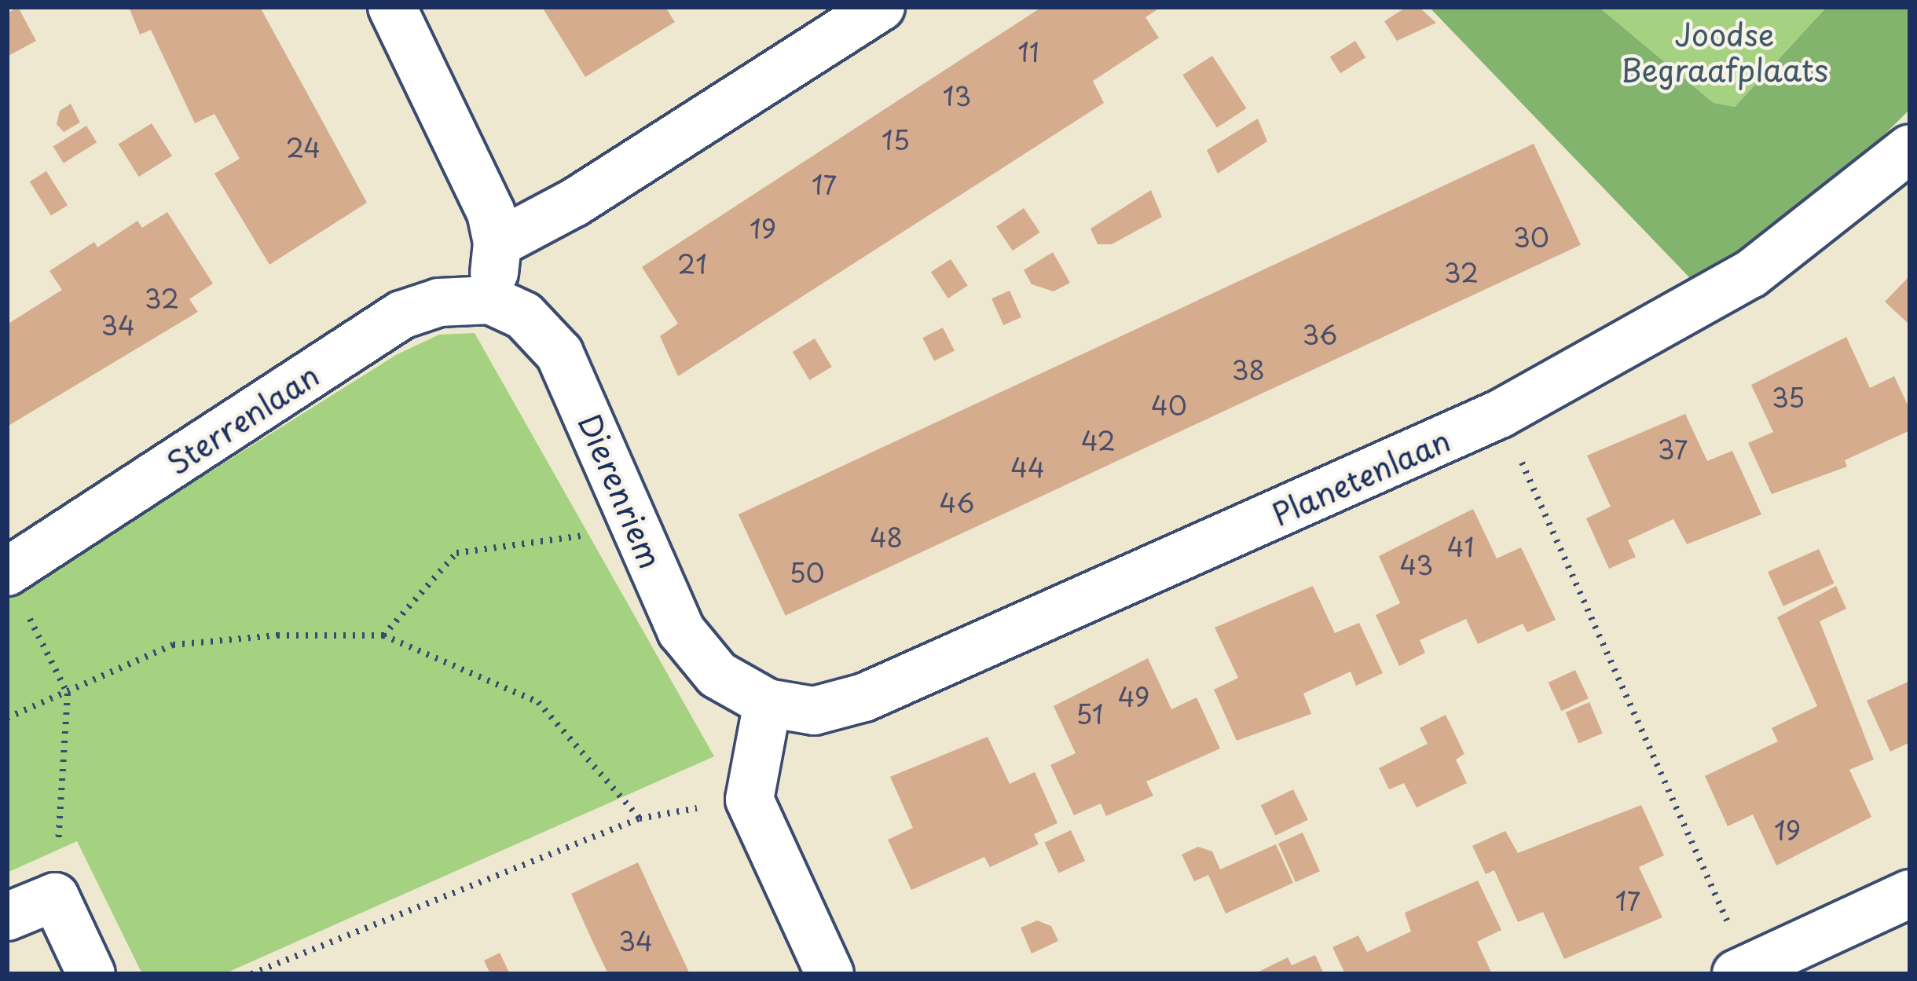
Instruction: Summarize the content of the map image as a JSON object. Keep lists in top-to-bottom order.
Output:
{
  "streets": {
    "street": ["Sterrenlaan", "Planetenlaan", "Dierenriem"]
  },
  "crossings": [
    ["Sterrenlaan", "Dierenriem"],
    ["Planetenlaan", "Dierenriem"]
  ],
  "parks": ["Joodse Begraafplaats"],
  "house_numbers": [
    "11",
    "13",
    "15",
    "24",
    "17",
    "19",
    "30",
    "21",
    "32",
    "32",
    "34",
    "36",
    "38",
    "35",
    "40",
    "42",
    "37",
    "44",
    "46",
    "48",
    "41",
    "43",
    "50",
    "49",
    "51",
    "19",
    "17",
    "34"
  ]
}
